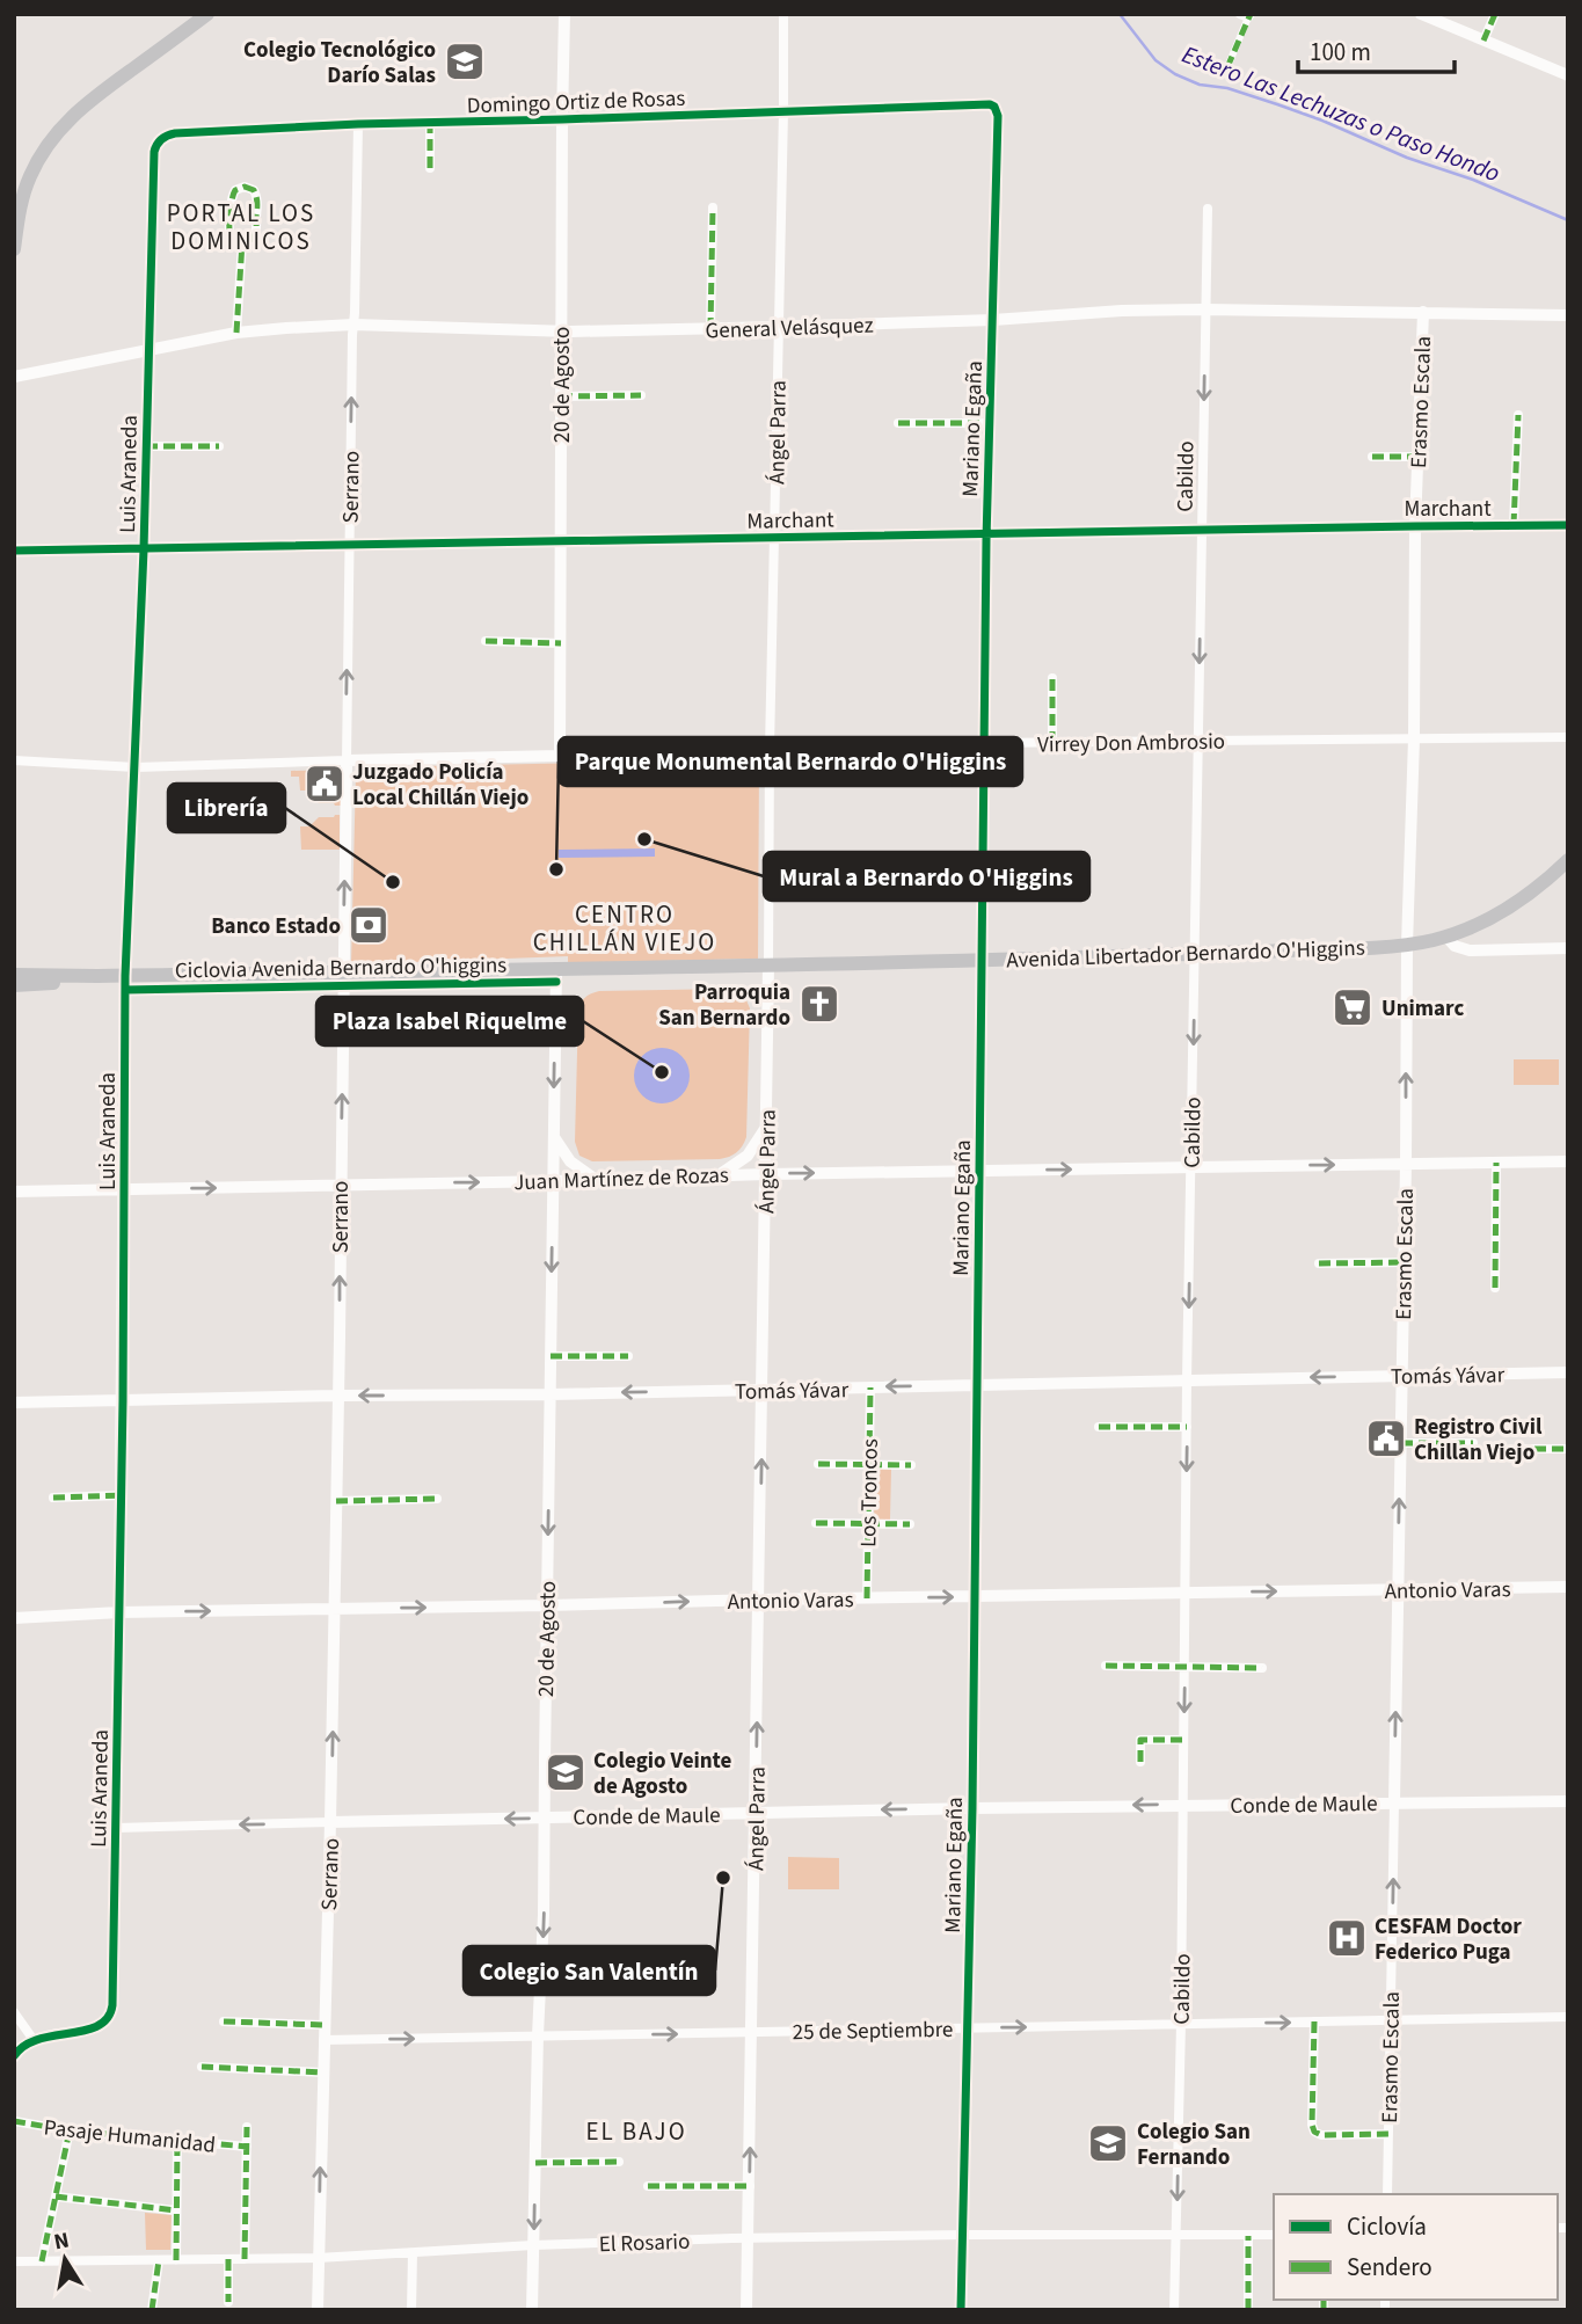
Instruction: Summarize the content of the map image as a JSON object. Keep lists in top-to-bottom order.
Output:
{
  "streets": {
    "main road": ["Avenida Libertador Bernardo O'Higgins"],
    "street": [
      "Domingo Ortiz de Rosas",
      "General Velásquez",
      "20 de Agosto",
      "Erasmo Escala",
      "Mariano Egaña",
      "Ángel Parra",
      "Luis Araneda",
      "Cabildo",
      "Serrano",
      "Marchant",
      "Virrey Don Ambrosio",
      "Juan Martínez de Rozas",
      "Tomás Yávar",
      "Los Troncos",
      "Antonio Varas",
      "Conde de Maule",
      "25 de Septiembre",
      "Pasaje Humanidad",
      "El Rosario"
    ],
    "cycle path": ["Ciclovia Avenida Bernardo O'higgins"]
  },
  "crossings": [
    ["Domingo Ortiz de Rosas", "20 de Agosto"],
    ["Domingo Ortiz de Rosas", "Mariano Egaña"],
    ["Domingo Ortiz de Rosas", "Ángel Parra"],
    ["Domingo Ortiz de Rosas", "Luis Araneda"],
    ["Domingo Ortiz de Rosas", "Serrano"],
    ["General Velásquez", "20 de Agosto"],
    ["General Velásquez", "Erasmo Escala"],
    ["General Velásquez", "Mariano Egaña"],
    ["General Velásquez", "Ángel Parra"],
    ["General Velásquez", "Luis Araneda"],
    ["General Velásquez", "Cabildo"],
    ["General Velásquez", "Serrano"],
    ["20 de Agosto", "Marchant"],
    ["20 de Agosto", "Virrey Don Ambrosio"],
    ["20 de Agosto", "Avenida Libertador Bernardo O'Higgins"],
    ["20 de Agosto", "Juan Martínez de Rozas"],
    ["20 de Agosto", "Tomás Yávar"],
    ["20 de Agosto", "Antonio Varas"],
    ["20 de Agosto", "Conde de Maule"],
    ["20 de Agosto", "25 de Septiembre"],
    ["20 de Agosto", "El Rosario"],
    ["Erasmo Escala", "Marchant"],
    ["Erasmo Escala", "Virrey Don Ambrosio"],
    ["Erasmo Escala", "Avenida Libertador Bernardo O'Higgins"],
    ["Erasmo Escala", "Juan Martínez de Rozas"],
    ["Erasmo Escala", "Tomás Yávar"],
    ["Erasmo Escala", "Antonio Varas"],
    ["Erasmo Escala", "Conde de Maule"],
    ["Erasmo Escala", "25 de Septiembre"],
    ["Mariano Egaña", "Marchant"],
    ["Mariano Egaña", "Virrey Don Ambrosio"],
    ["Mariano Egaña", "Avenida Libertador Bernardo O'Higgins"],
    ["Mariano Egaña", "Juan Martínez de Rozas"],
    ["Mariano Egaña", "Tomás Yávar"],
    ["Mariano Egaña", "Antonio Varas"],
    ["Mariano Egaña", "Conde de Maule"],
    ["Mariano Egaña", "25 de Septiembre"],
    ["Mariano Egaña", "El Rosario"],
    ["Ángel Parra", "Marchant"],
    ["Ángel Parra", "Virrey Don Ambrosio"],
    ["Ángel Parra", "Avenida Libertador Bernardo O'Higgins"],
    ["Ángel Parra", "Juan Martínez de Rozas"],
    ["Ángel Parra", "Tomás Yávar"],
    ["Ángel Parra", "Antonio Varas"],
    ["Ángel Parra", "Conde de Maule"],
    ["Ángel Parra", "25 de Septiembre"],
    ["Ángel Parra", "El Rosario"],
    ["Luis Araneda", "Marchant"],
    ["Luis Araneda", "Virrey Don Ambrosio"],
    ["Luis Araneda", "Avenida Libertador Bernardo O'Higgins"],
    ["Luis Araneda", "Juan Martínez de Rozas"],
    ["Luis Araneda", "Tomás Yávar"],
    ["Luis Araneda", "Antonio Varas"],
    ["Luis Araneda", "Conde de Maule"],
    ["Cabildo", "Marchant"],
    ["Cabildo", "Virrey Don Ambrosio"],
    ["Cabildo", "Avenida Libertador Bernardo O'Higgins"],
    ["Cabildo", "Juan Martínez de Rozas"],
    ["Cabildo", "Tomás Yávar"],
    ["Cabildo", "Antonio Varas"],
    ["Cabildo", "Conde de Maule"],
    ["Cabildo", "25 de Septiembre"],
    ["Cabildo", "El Rosario"],
    ["Serrano", "Marchant"],
    ["Serrano", "Virrey Don Ambrosio"],
    ["Serrano", "Avenida Libertador Bernardo O'Higgins"],
    ["Serrano", "Juan Martínez de Rozas"],
    ["Serrano", "Tomás Yávar"],
    ["Serrano", "Antonio Varas"],
    ["Serrano", "Conde de Maule"],
    ["Serrano", "25 de Septiembre"],
    ["Serrano", "El Rosario"],
    ["Tomás Yávar", "Los Troncos"],
    ["Los Troncos", "Antonio Varas"]
  ],
  "one_way": [
    "20 de Agosto",
    "Erasmo Escala",
    "Cabildo",
    "Serrano",
    "Juan Martínez de Rozas",
    "Tomás Yávar",
    "Antonio Varas",
    "Conde de Maule",
    "25 de Septiembre"
  ],
  "districts": ["PORTAL LOS DOMINICOS", "CENTRO CHILLÁN VIEJO", "EL BAJO"],
  "water": ["Estero Las Lechuzas o Paso Hondo"],
  "places": {
    "school or university": ["Colegio Tecnológico Darío Salas", "Colegio Veinte de Agosto", "Colegio San Fernando"],
    "public building": ["Juzgado Policía Local Chillán Viejo", "Registro Civil Chillan Viejo"],
    "other": [
      "Mural a Bernardo O'Higgins",
      "Parque Monumental Bernardo O'Higgins",
      "Librería",
      "Plaza Isabel Riquelme",
      "Colegio San Valentín"
    ],
    "bank": ["Banco Estado"],
    "church": ["Parroquia San Bernardo"],
    "supermarket": ["Unimarc"],
    "hospital": ["CESFAM Doctor Federico Puga"]
  },
  "legend": ["Ciclovía", "Sendero"],
  "scale_bar": "100 m",
  "north": "top"
}
